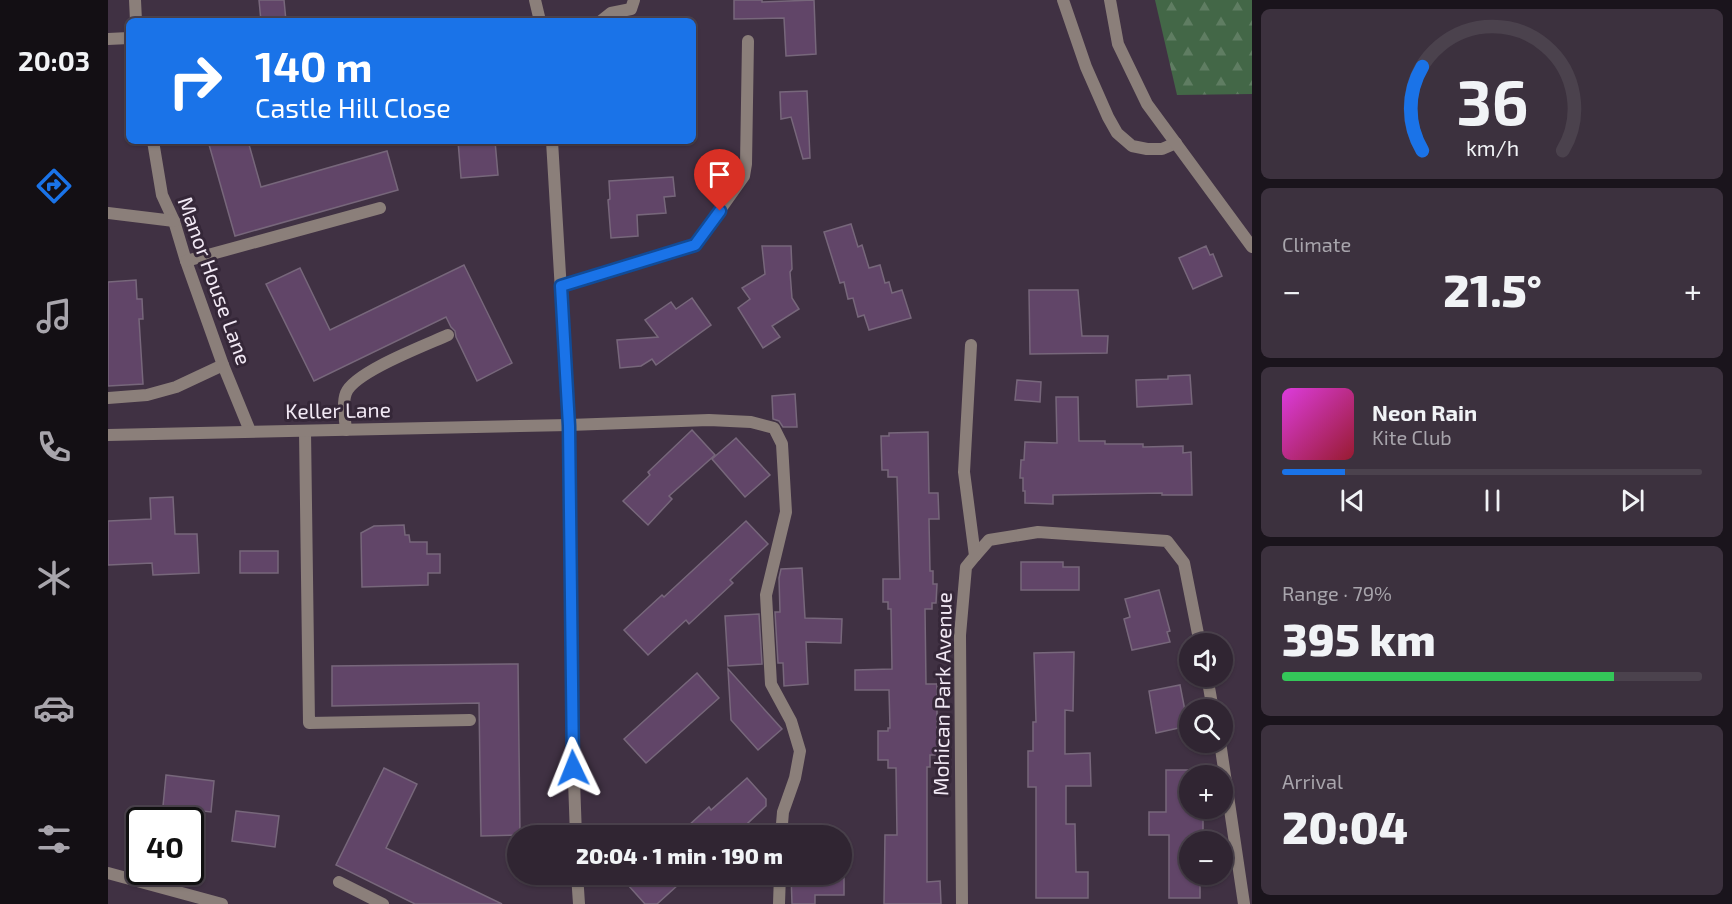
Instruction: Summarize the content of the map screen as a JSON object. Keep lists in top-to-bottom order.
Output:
{
  "streets": {
    "street": ["Manor House Lane", "Keller Lane", "Mohican Park Avenue"]
  },
  "crossings": [
    ["Manor House Lane", "Keller Lane"]
  ],
  "page": {
    "tabs": "20:03",
    "turn": ["140 m", "Castle Hill Close"],
    "tile": [
      "Climate",
      ["Range · 79%", "395 km"],
      ["Arrival", "20:04"]
    ],
    "heat": ["−", "21.5°", "+"],
    "song": ["Neon Rain", "Kite Club"],
    "map_buttons": ["+", "−"],
    "limit": "40",
    "trip": "20:04 · 1 min · 190 m",
    "gauge": ["36", "km/h"]
  }
}
